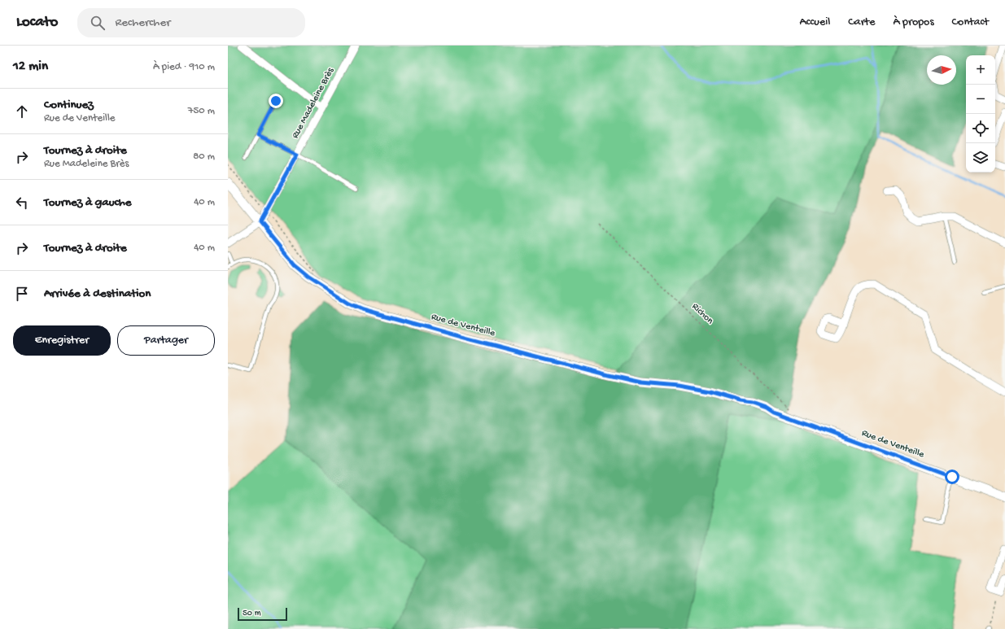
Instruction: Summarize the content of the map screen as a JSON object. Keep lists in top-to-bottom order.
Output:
{
  "streets": {
    "street": ["Rue Madeleine Brès", "Rue de Venteille"],
    "path": ["Richon"]
  },
  "crossings": [
    ["Rue Madeleine Brès", "Rue de Venteille"],
    ["Richon", "Rue de Venteille"]
  ],
  "scale_bar": "50 m",
  "north": "right",
  "page": {
    "header": "Locato",
    "search": "Rechercher",
    "nav": [
      "Accueil",
      "Carte",
      "À propos",
      "Contact"
    ],
    "heading": ["12 min", "À pied · 910 m"],
    "map_buttons": ["+", "−"],
    "list": [
      ["Continuez", "Rue de Venteille", "750 m"],
      ["Tournez à droite", "Rue Madeleine Brès", "80 m"],
      ["Tournez à gauche", "40 m"],
      ["Tournez à droite", "40 m"],
      "Arrivée à destination"
    ],
    "buttons": ["Enregistrer", "Partager"],
    "scale": "50 m"
  }
}
